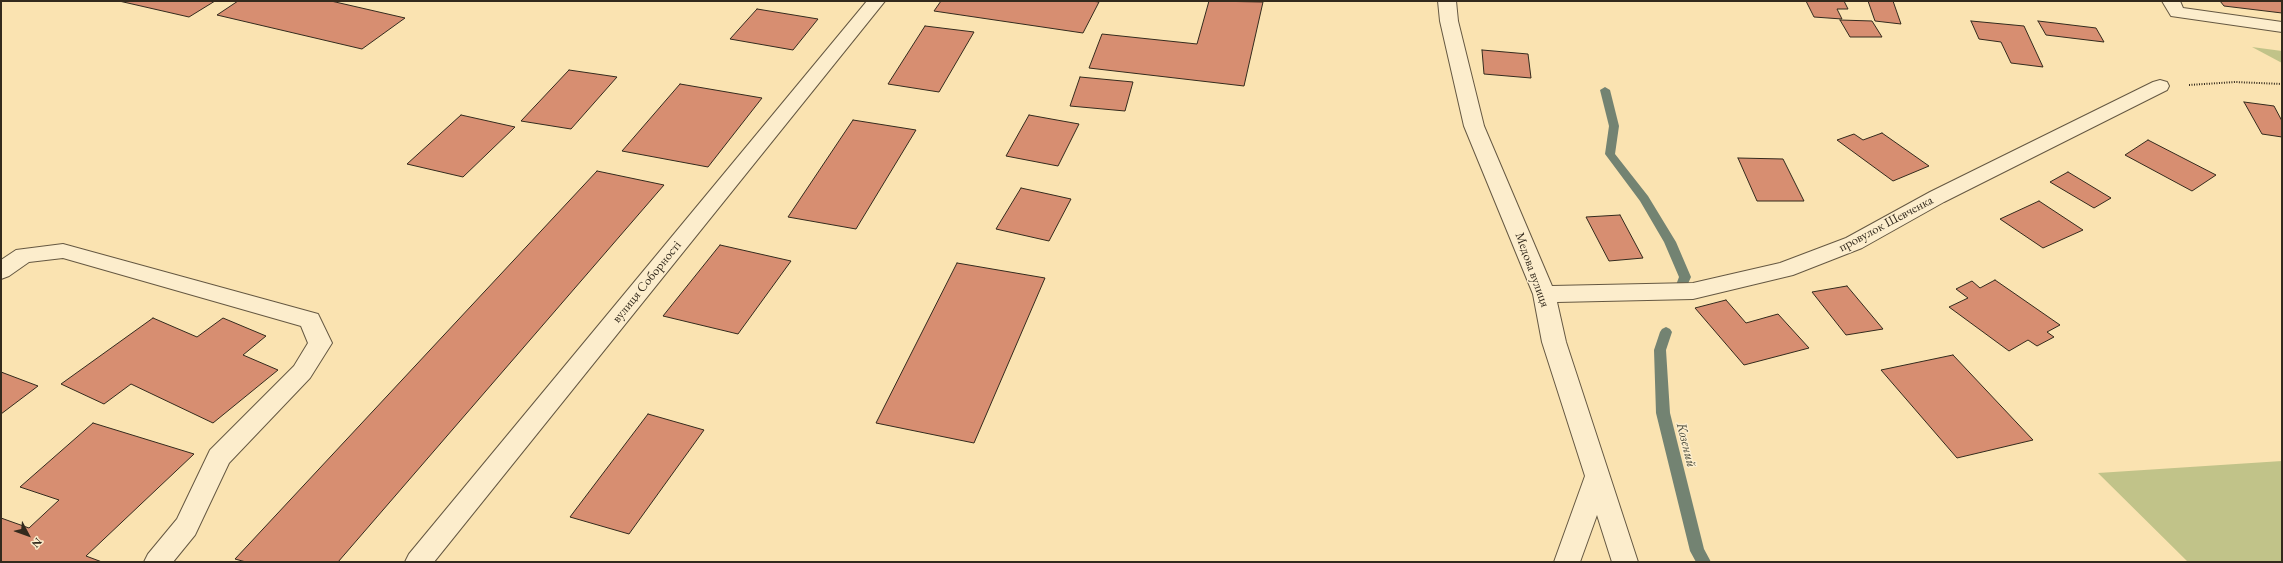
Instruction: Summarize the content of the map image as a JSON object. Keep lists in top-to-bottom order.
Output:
{
  "streets": {
    "street": ["провулок Шевченка", "Медова вулиця", "вулиця Соборності"]
  },
  "crossings": [
    ["провулок Шевченка", "Медова вулиця"]
  ],
  "water": ["Козений"],
  "north": "bottom right"
}
